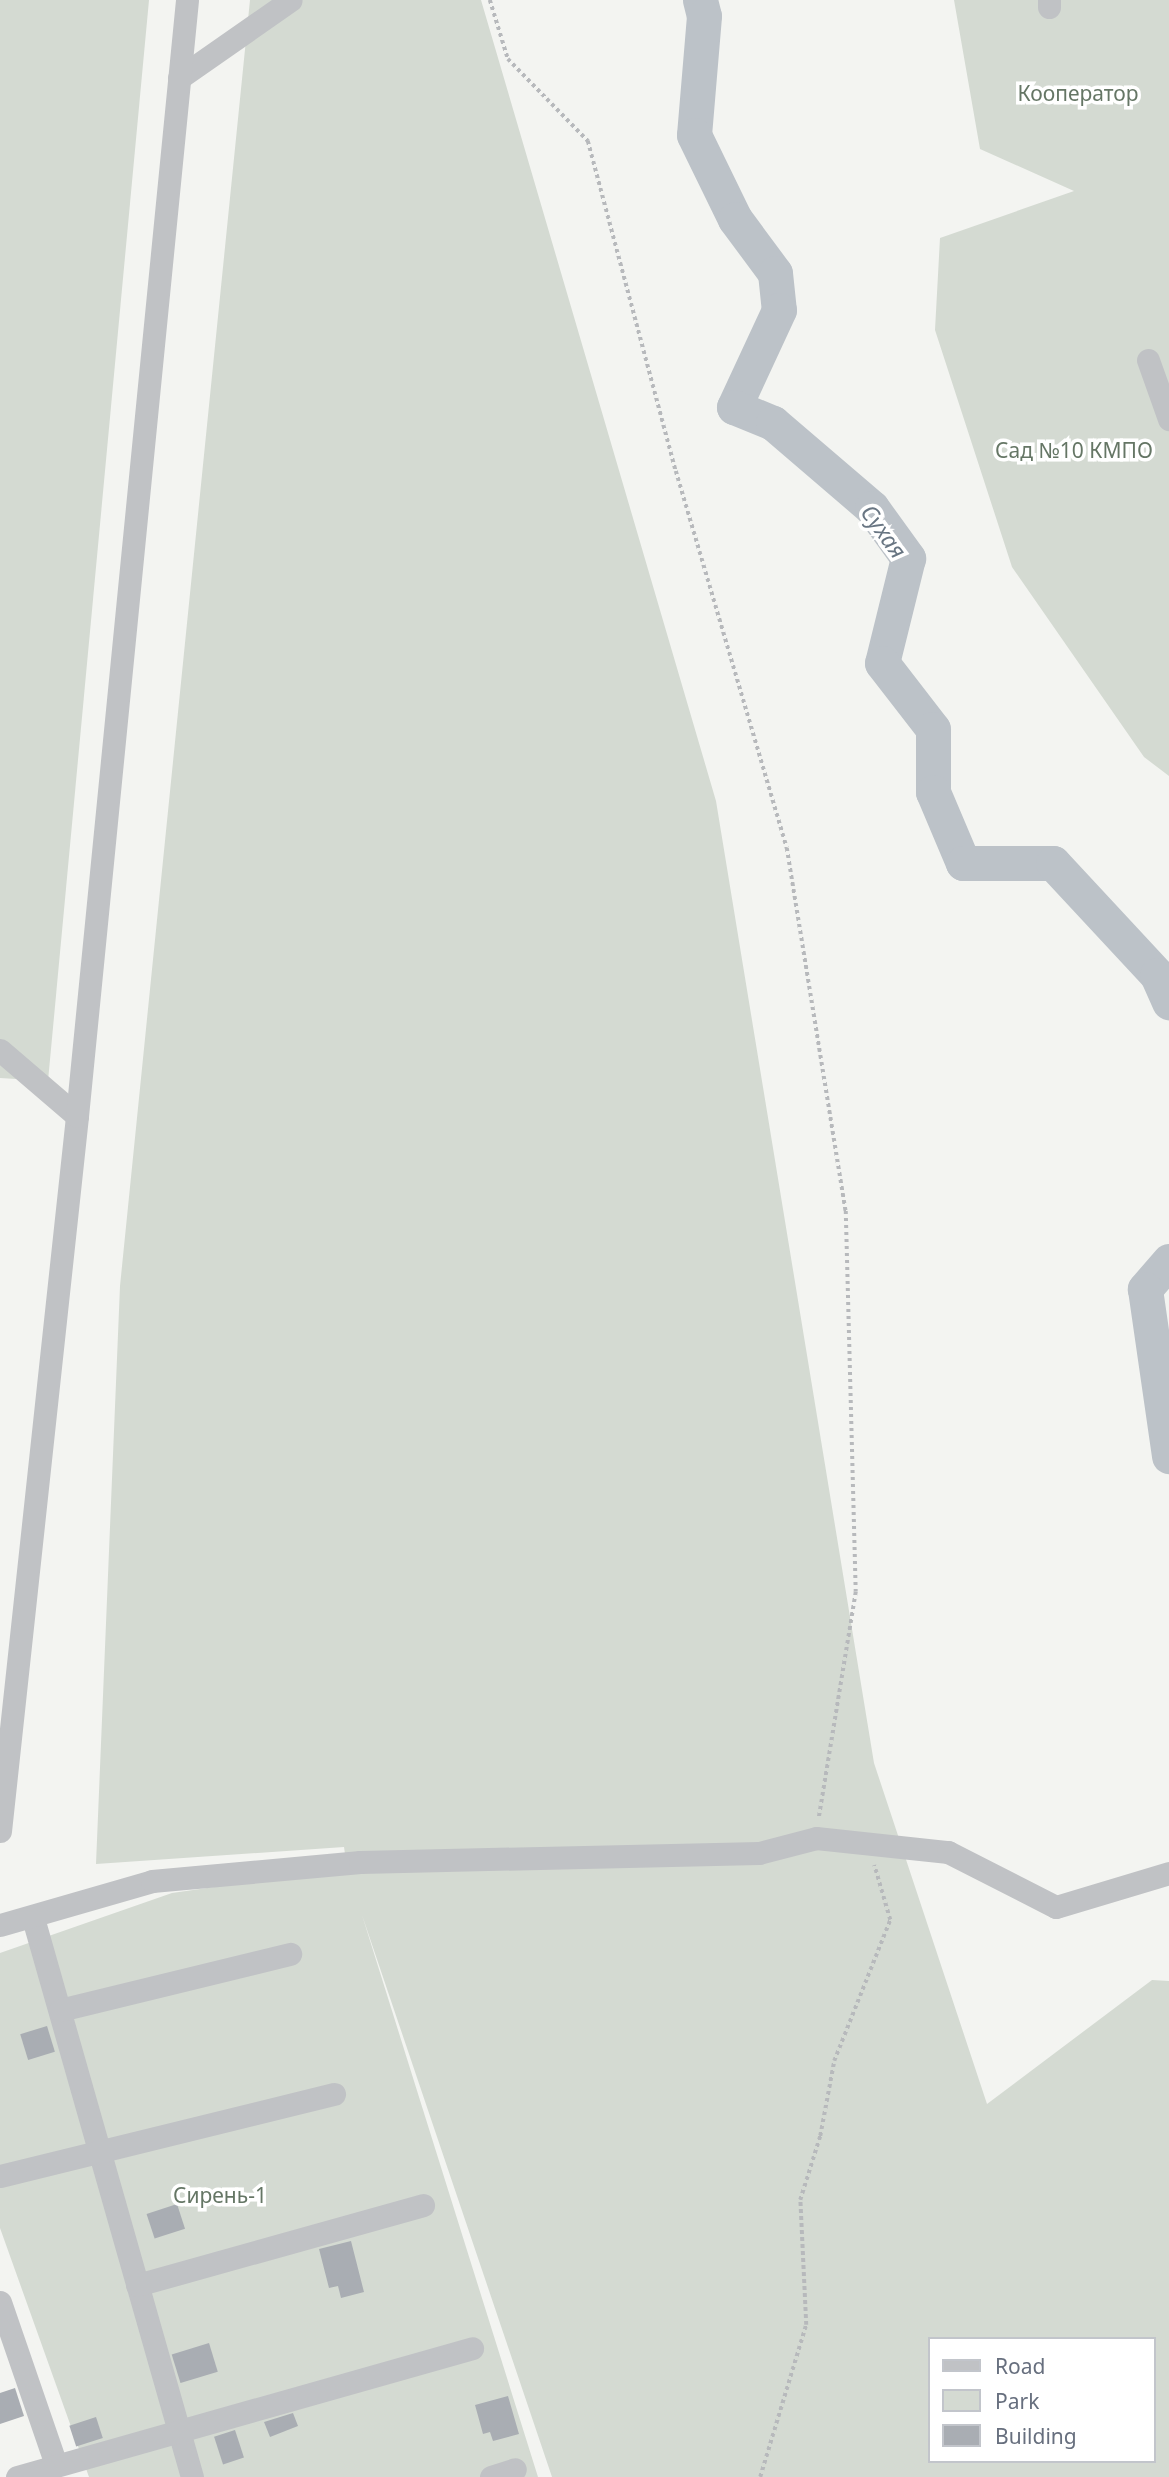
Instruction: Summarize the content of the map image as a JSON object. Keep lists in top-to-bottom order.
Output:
{
  "water": ["Сухая"],
  "parks": ["Кооператор", "Сад №10 КМПО", "Сирень-1"],
  "legend": ["Road", "Park", "Building"]
}
